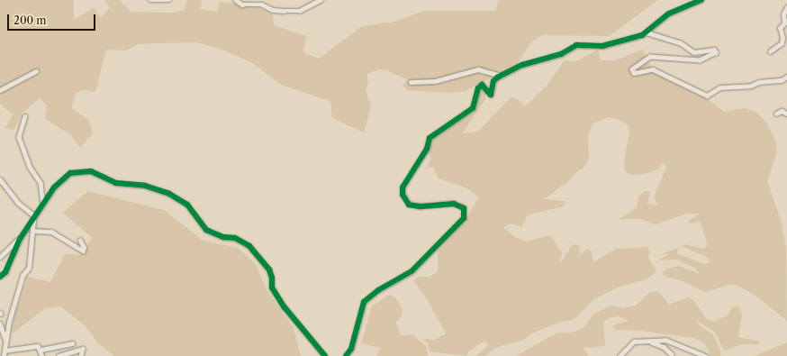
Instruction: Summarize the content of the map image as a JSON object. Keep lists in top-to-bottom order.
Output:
{
  "scale_bar": "200 m"
}
